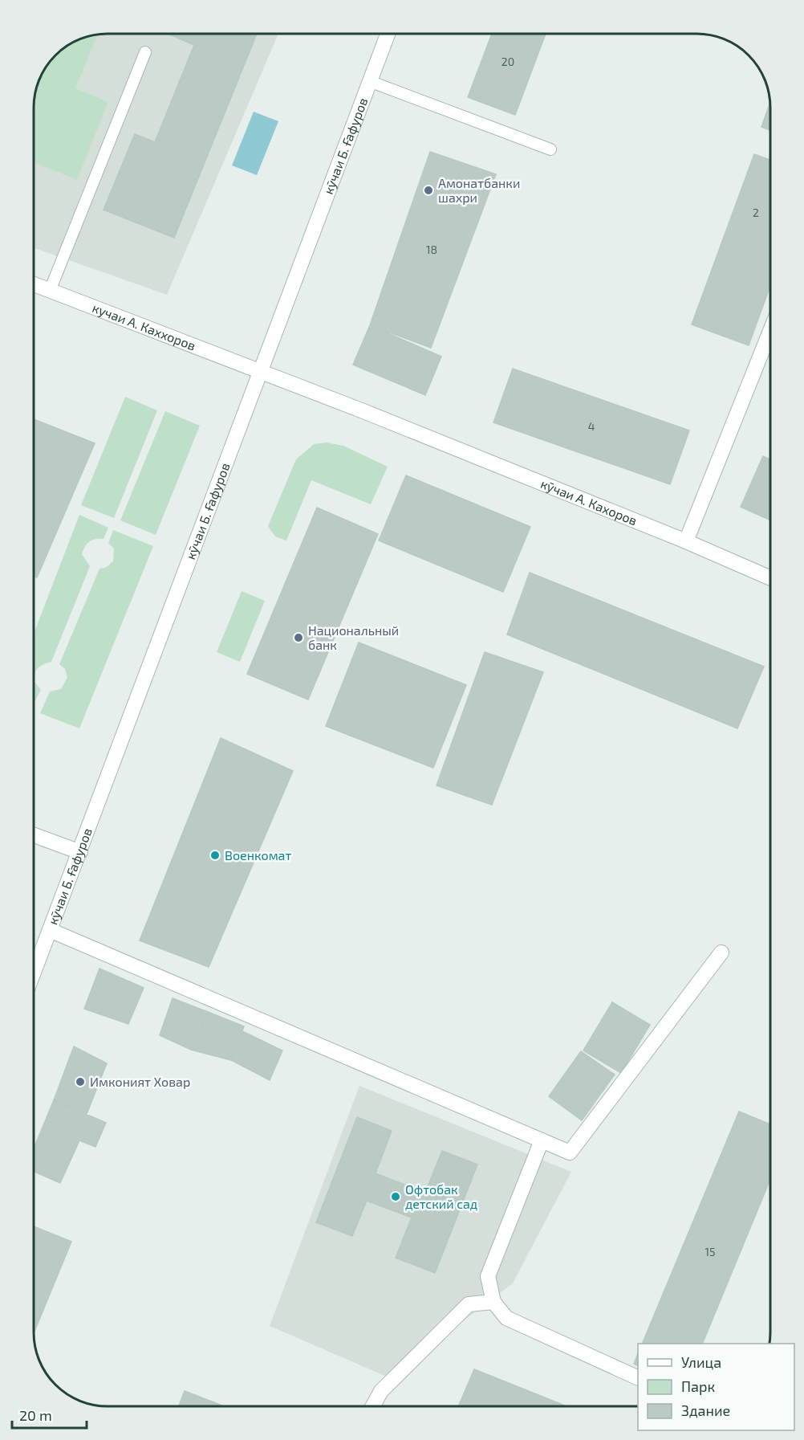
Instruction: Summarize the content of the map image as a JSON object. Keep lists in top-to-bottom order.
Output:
{
  "streets": {
    "street": ["кӯчаи Б. Ғафуров", "кучаи А. Каххоров", "кӯчаи А. Кахоров"]
  },
  "crossings": [
    ["кӯчаи Б. Ғафуров", "кучаи А. Каххоров"],
    ["кӯчаи Б. Ғафуров", "кӯчаи А. Кахоров"],
    ["кучаи А. Каххоров", "кӯчаи А. Кахоров"]
  ],
  "places": [
    "Амонатбанки шахри",
    "Национальный банк",
    "Военкомат",
    "Имконият Ховар",
    "Офтобак детский сад"
  ],
  "house_numbers": [
    "20",
    "2",
    "18",
    "4",
    "15"
  ],
  "legend": ["Улица", "Парк", "Здание"],
  "scale_bar": "20 m"
}
